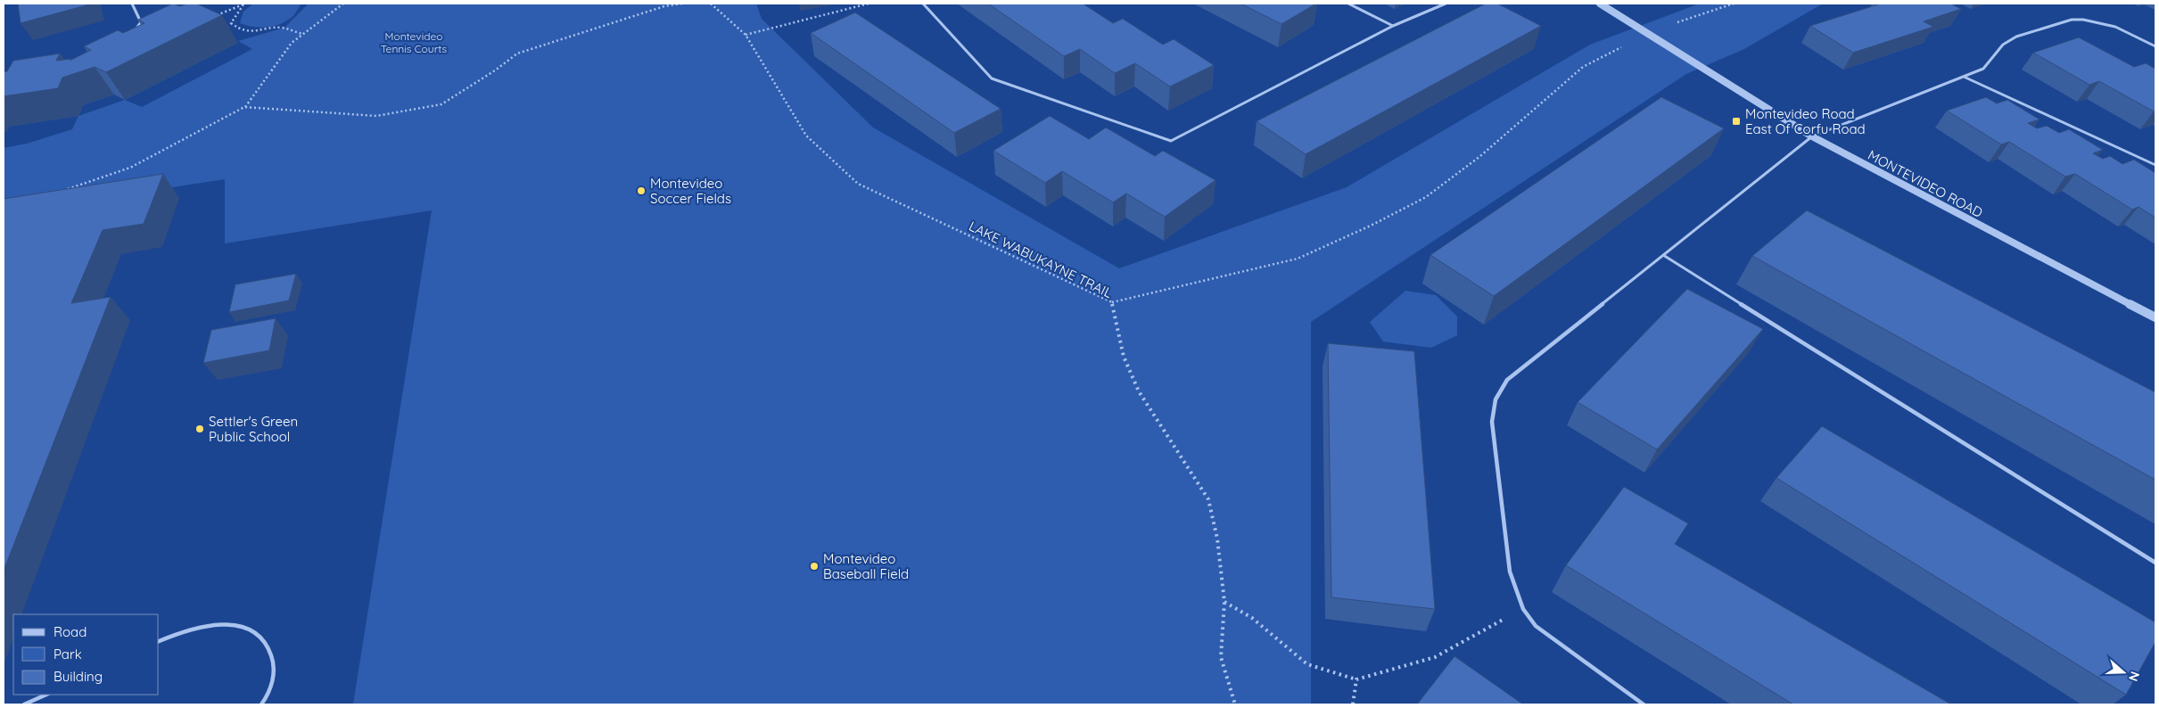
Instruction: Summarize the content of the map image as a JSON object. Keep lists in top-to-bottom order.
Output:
{
  "streets": {
    "street": ["MONTEVIDEO ROAD"],
    "path": ["LAKE WABUKAYNE TRAIL"]
  },
  "parks": ["Montevideo Tennis Courts"],
  "places": {
    "transit": ["Montevideo Road East Of Corfu Road"],
    "other": ["Montevideo Soccer Fields", "Settler's Green Public School", "Montevideo Baseball Field"]
  },
  "legend": ["Road", "Park", "Building"],
  "north": "right"
}
